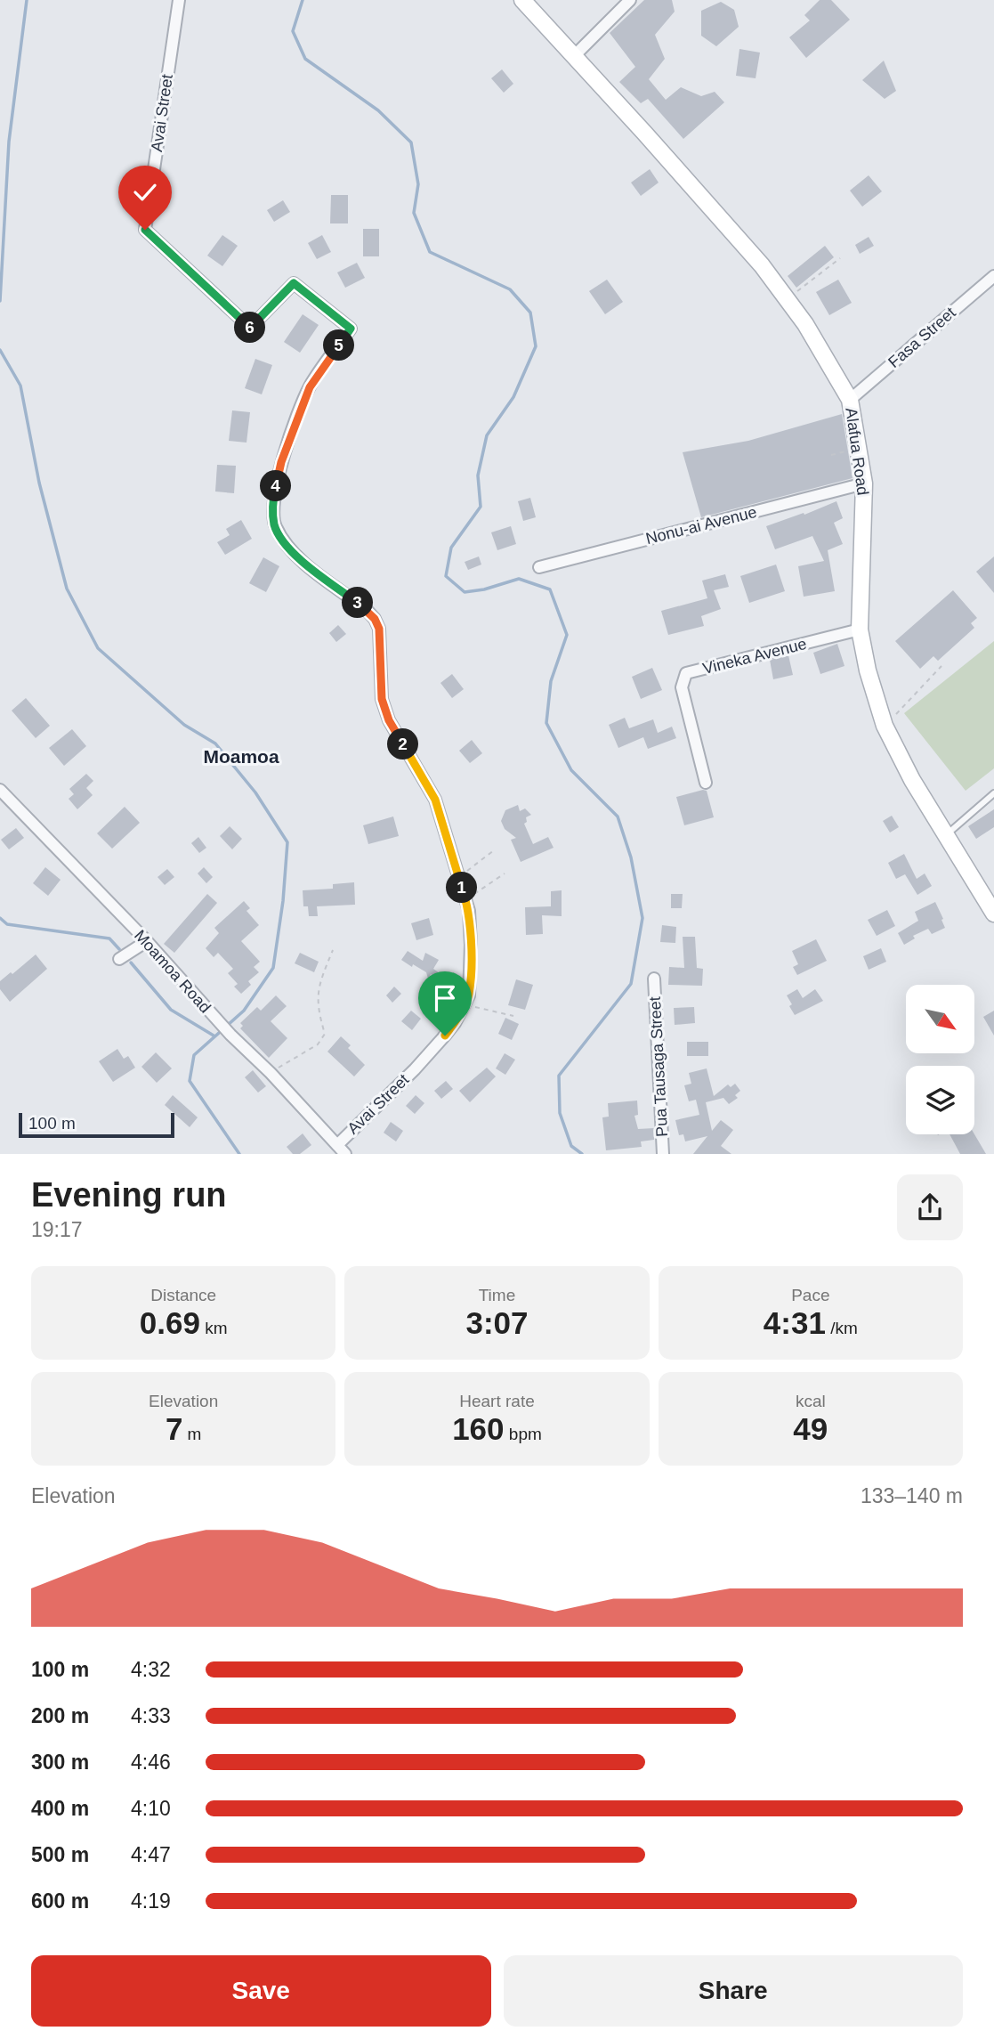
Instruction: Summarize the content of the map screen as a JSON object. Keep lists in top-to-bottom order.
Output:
{
  "streets": {
    "street": [
      "Avai Street",
      "Fasa Street",
      "Alafua Road",
      "Nonu-ai Avenue",
      "Vineka Avenue",
      "Moamoa Road",
      "Pua Tausaga Street"
    ]
  },
  "crossings": [
    ["Avai Street", "Moamoa Road"],
    ["Fasa Street", "Alafua Road"],
    ["Alafua Road", "Nonu-ai Avenue"],
    ["Alafua Road", "Vineka Avenue"]
  ],
  "districts": ["Moamoa"],
  "scale_bar": "100 m",
  "north": "bottom right",
  "page": {
    "pins": [
      "6",
      "5",
      "4",
      "3",
      "2",
      "1"
    ],
    "scale": "100 m",
    "heading": ["Evening run", "19:17"],
    "stats": [
      ["Distance", "0.69 km"],
      ["Time", "3:07"],
      ["Pace", "4:31 /km"],
      ["Elevation", "7 m"],
      ["Heart rate", "160 bpm"],
      ["kcal", "49"]
    ],
    "chart": ["Elevation", "133–140 m"],
    "list": [
      {
        "name": "100 m",
        "note": "4:32"
      },
      {
        "name": "200 m",
        "note": "4:33"
      },
      {
        "name": "300 m",
        "note": "4:46"
      },
      {
        "name": "400 m",
        "note": "4:10"
      },
      {
        "name": "500 m",
        "note": "4:47"
      },
      {
        "name": "600 m",
        "note": "4:19"
      }
    ],
    "buttons": ["Save", "Share"]
  }
}
